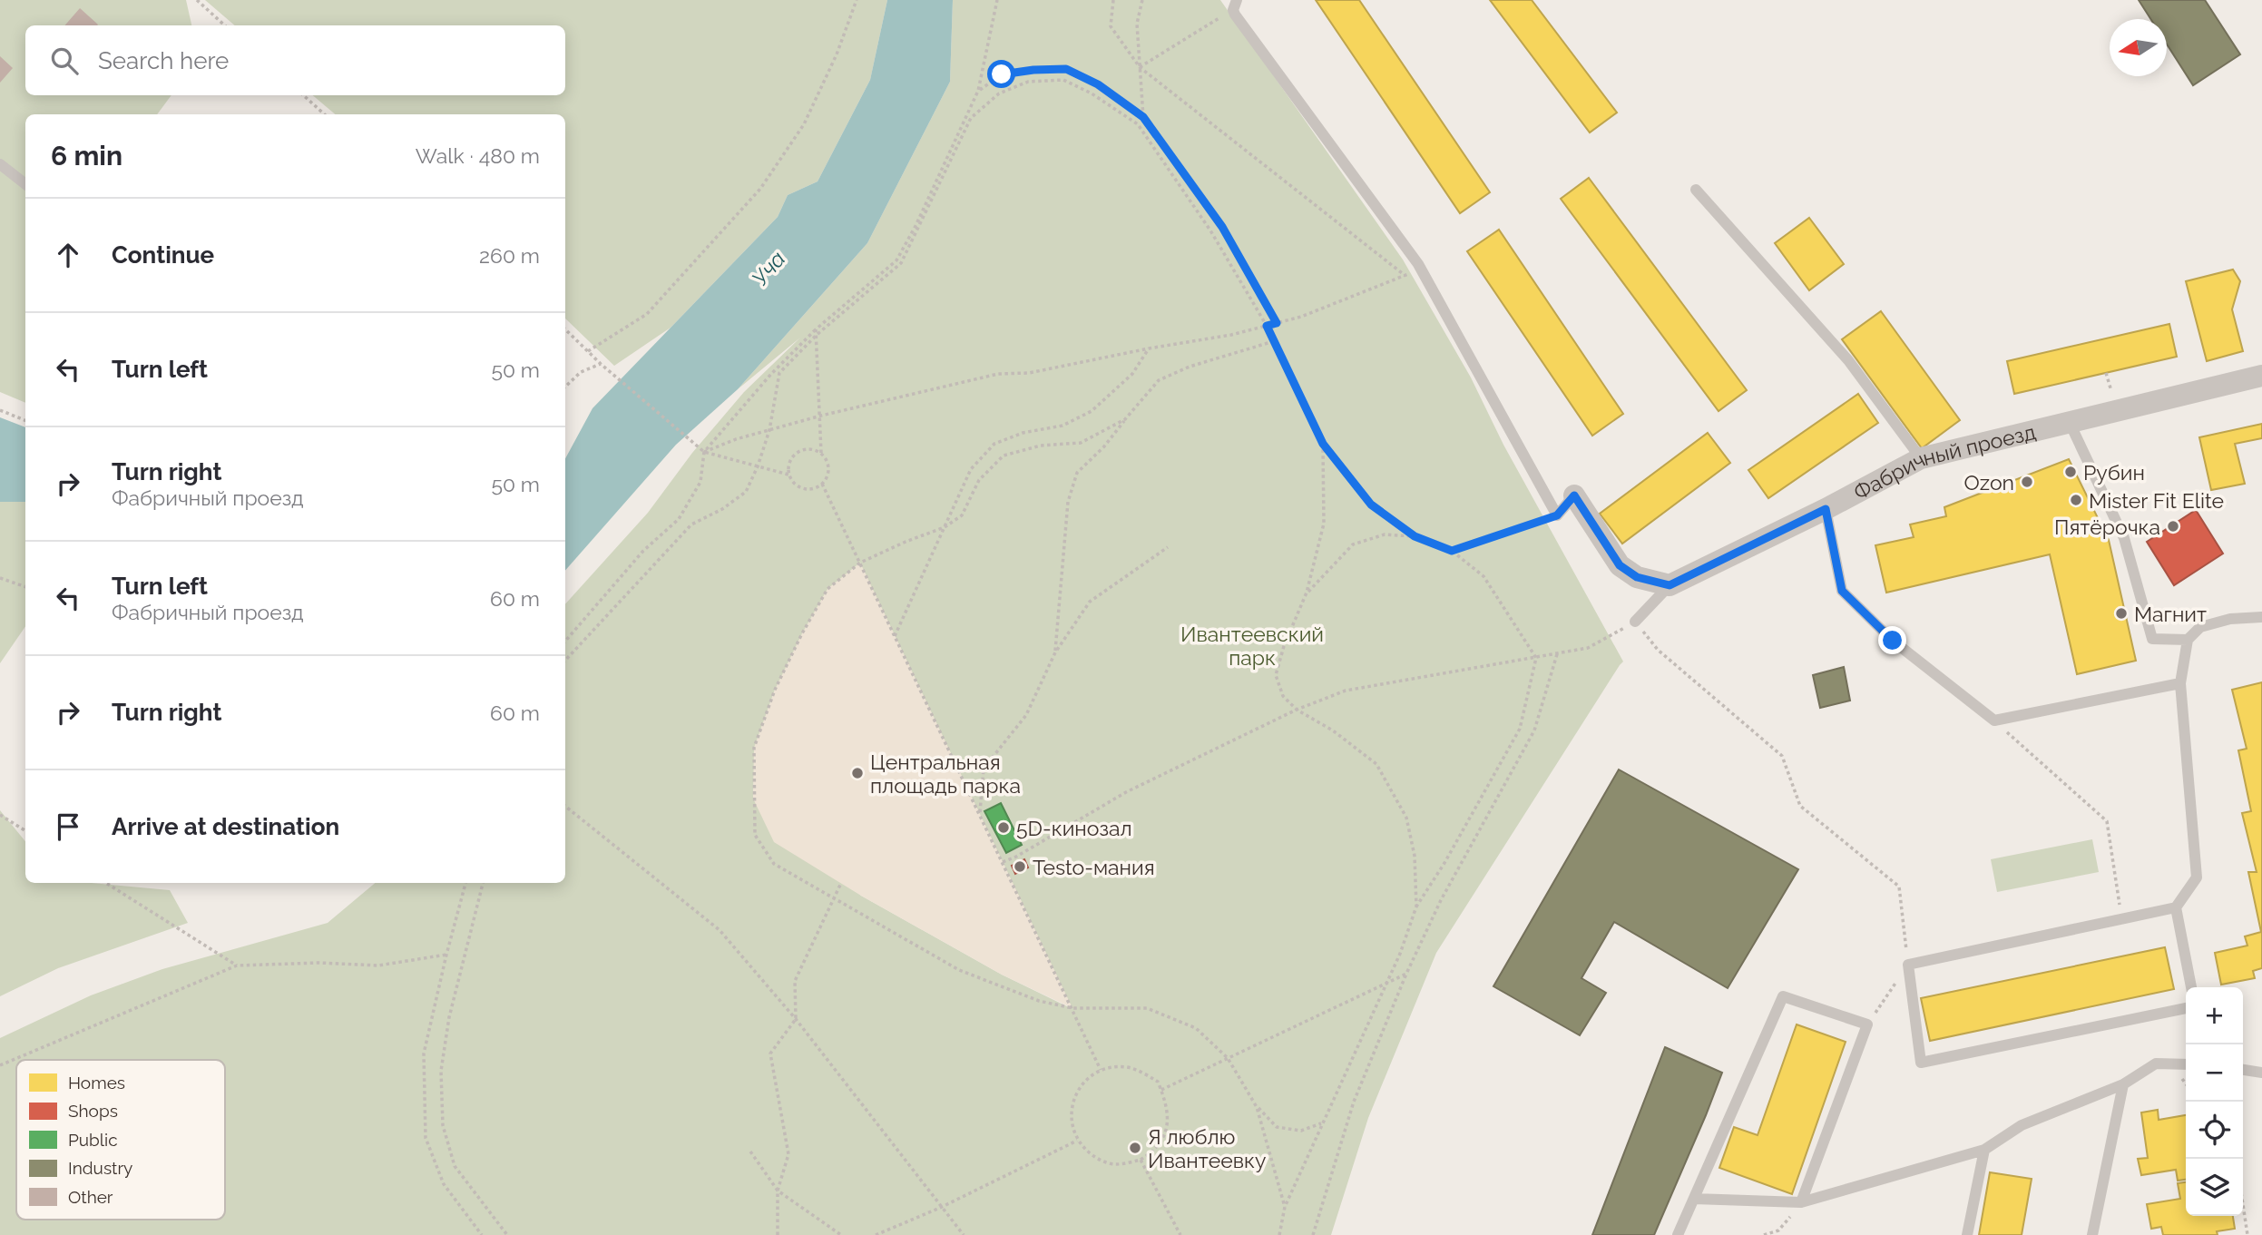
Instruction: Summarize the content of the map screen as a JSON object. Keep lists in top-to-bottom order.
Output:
{
  "streets": {
    "street": ["Фабричный проезд"]
  },
  "water": ["Уча"],
  "parks": ["Ивантеевский парк"],
  "places": [
    "Рубин",
    "Ozon",
    "Mister Fit Elite",
    "Пятёрочка",
    "Магнит",
    "Центральная площадь парка",
    "5D-кинозал",
    "Testo-мания",
    "Я люблю Ивантеевку"
  ],
  "legend": [
    "Homes",
    "Shops",
    "Public",
    "Industry",
    "Other"
  ],
  "north": "left",
  "page": {
    "search": "Search here",
    "heading": ["6 min", "Walk · 480 m"],
    "list": [
      ["Continue", "260 m"],
      ["Turn left", "50 m"],
      ["Turn right", "Фабричный проезд", "50 m"],
      ["Turn left", "Фабричный проезд", "60 m"],
      ["Turn right", "60 m"],
      "Arrive at destination"
    ],
    "map_buttons": ["+", "−"]
  }
}
